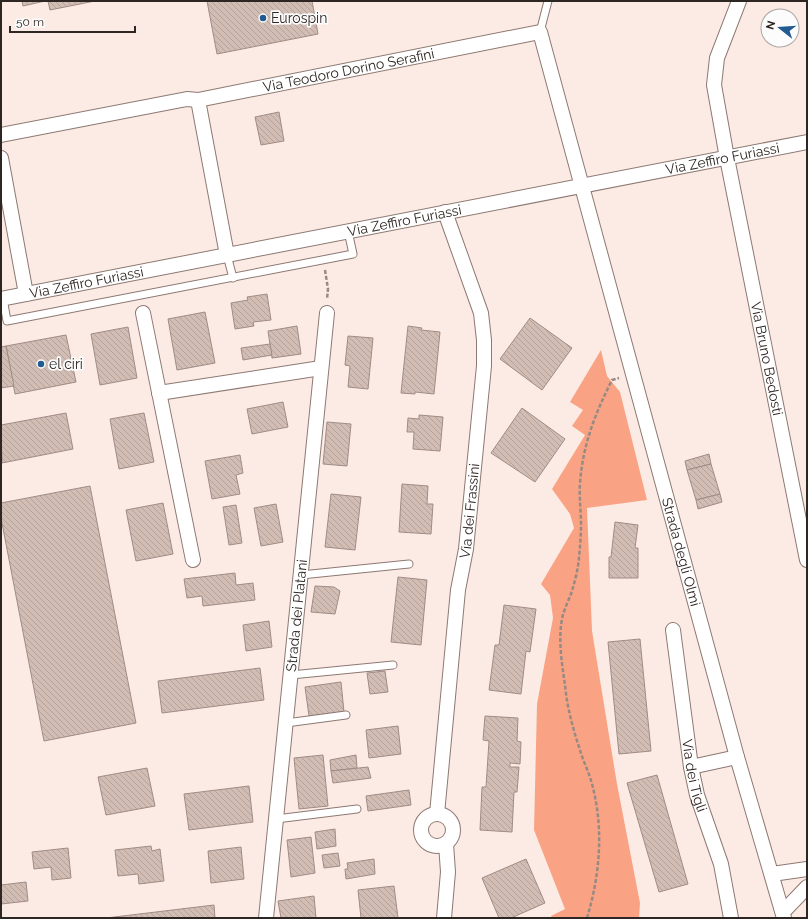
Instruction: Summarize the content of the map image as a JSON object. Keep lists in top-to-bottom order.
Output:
{
  "streets": {
    "street": [
      "Via Teodoro Dorino Serafini",
      "Via Zeffiro Furiassi",
      "Via Bruno Bedosti",
      "Via dei Frassini",
      "Strada degli Olmi",
      "Strada dei Platani",
      "Via dei Tigli"
    ]
  },
  "crossings": [
    ["Via Zeffiro Furiassi", "Via Bruno Bedosti"],
    ["Via Zeffiro Furiassi", "Via dei Frassini"],
    ["Via Zeffiro Furiassi", "Strada degli Olmi"]
  ],
  "places": ["Eurospin", "el ciri"],
  "scale_bar": "50 m",
  "north": "left"
}
